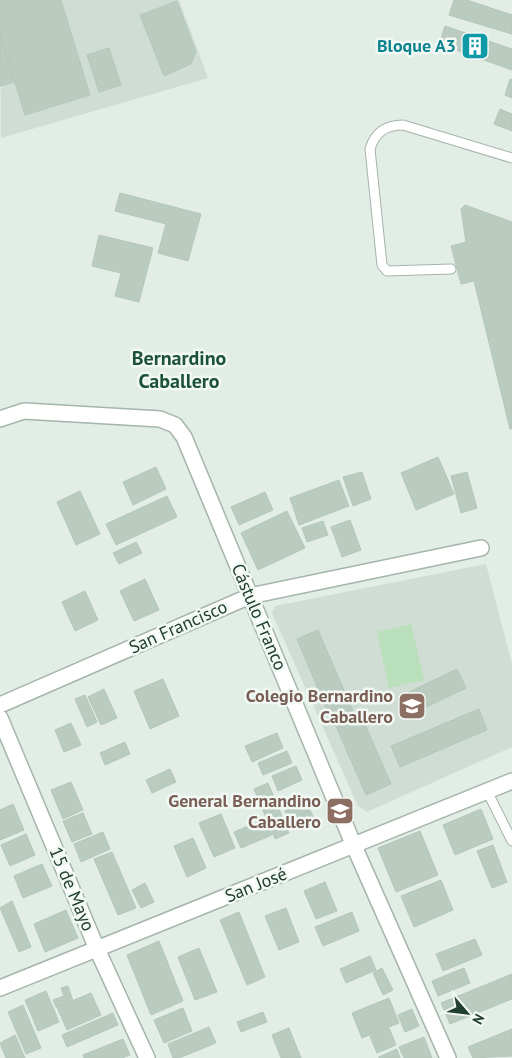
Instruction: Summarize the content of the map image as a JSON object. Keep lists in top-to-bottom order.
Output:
{
  "streets": {
    "street": [
      "Cástulo Franco",
      "San Francisco",
      "San José",
      "15 de Mayo"
    ]
  },
  "crossings": [
    ["Cástulo Franco", "San Francisco"],
    ["Cástulo Franco", "San José"],
    ["San José", "15 de Mayo"]
  ],
  "districts": ["Bernardino Caballero"],
  "places": {
    "building": ["Bloque A3"],
    "school or university": ["Colegio Bernardino Caballero", "General Bernandino Caballero"]
  },
  "north": "bottom right"
}
